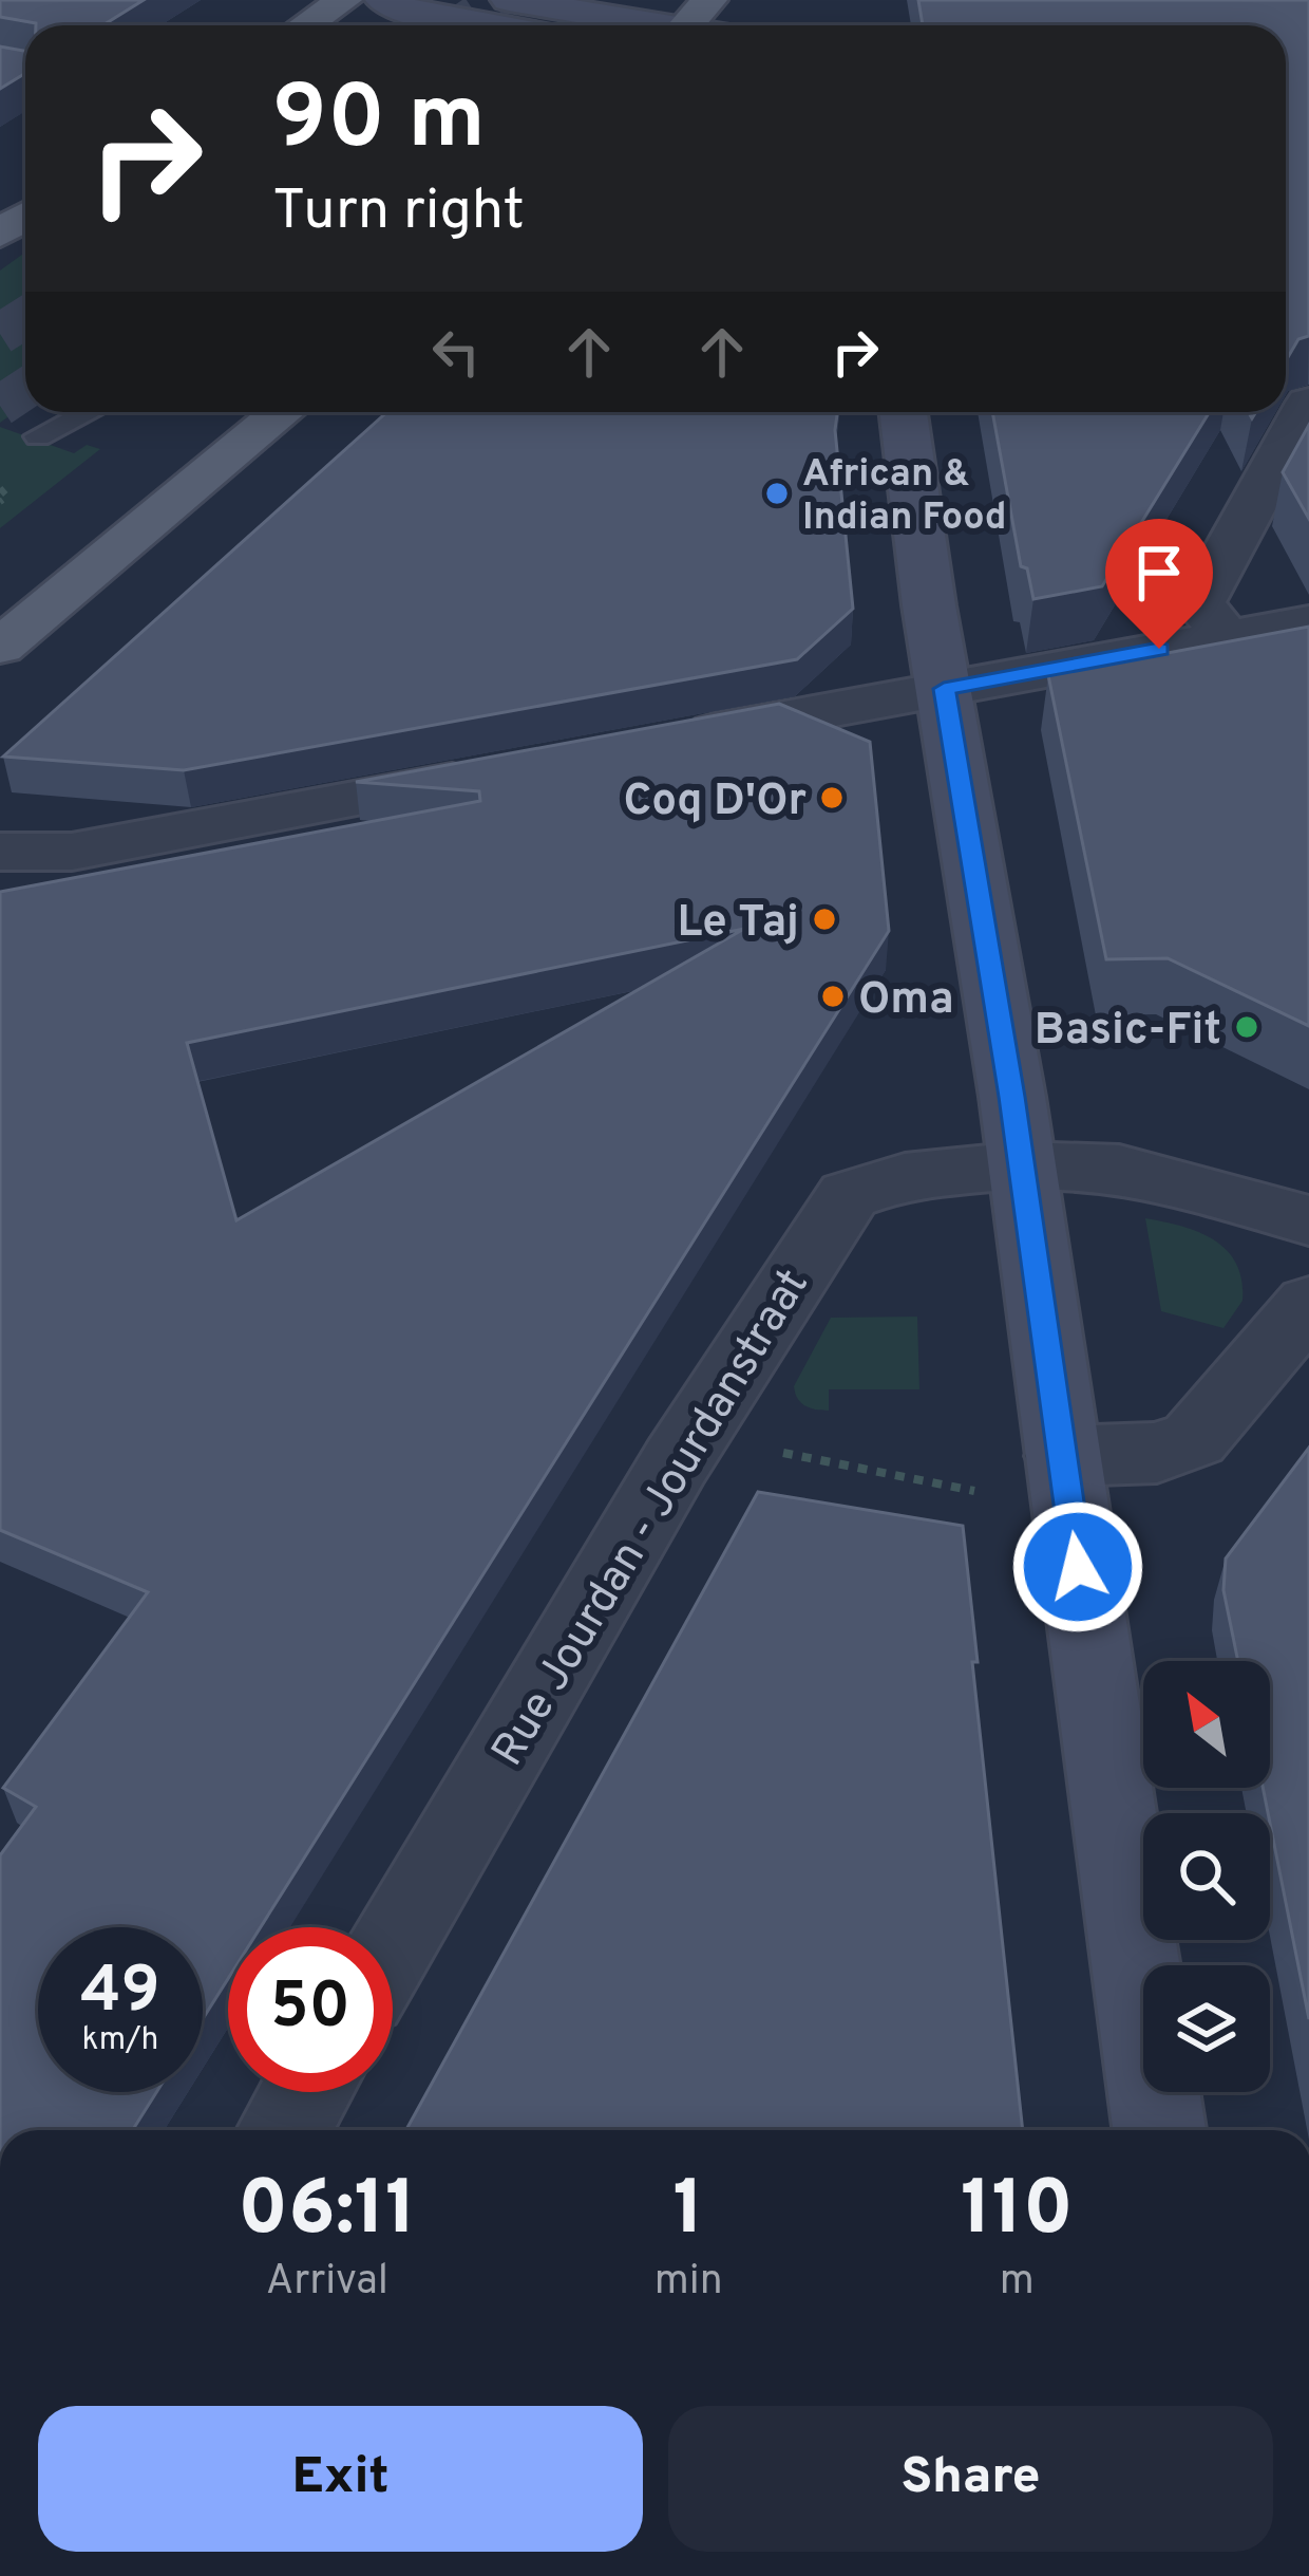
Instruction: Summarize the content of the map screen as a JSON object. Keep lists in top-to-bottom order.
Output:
{
  "streets": {
    "street": ["Rue Jourdan - Jourdanstraat"]
  },
  "places": [
    "African & Indian Food",
    "Coq D'Or",
    "Le Taj",
    "Oma",
    "Basic-Fit"
  ],
  "north": "top left",
  "page": {
    "turn": ["90 m", "Turn right"],
    "speed": "49 km/h",
    "limit": "50",
    "eta": [
      "06:11",
      "Arrival",
      "1",
      "min",
      "110",
      "m"
    ],
    "buttons": ["Exit", "Share"]
  }
}
